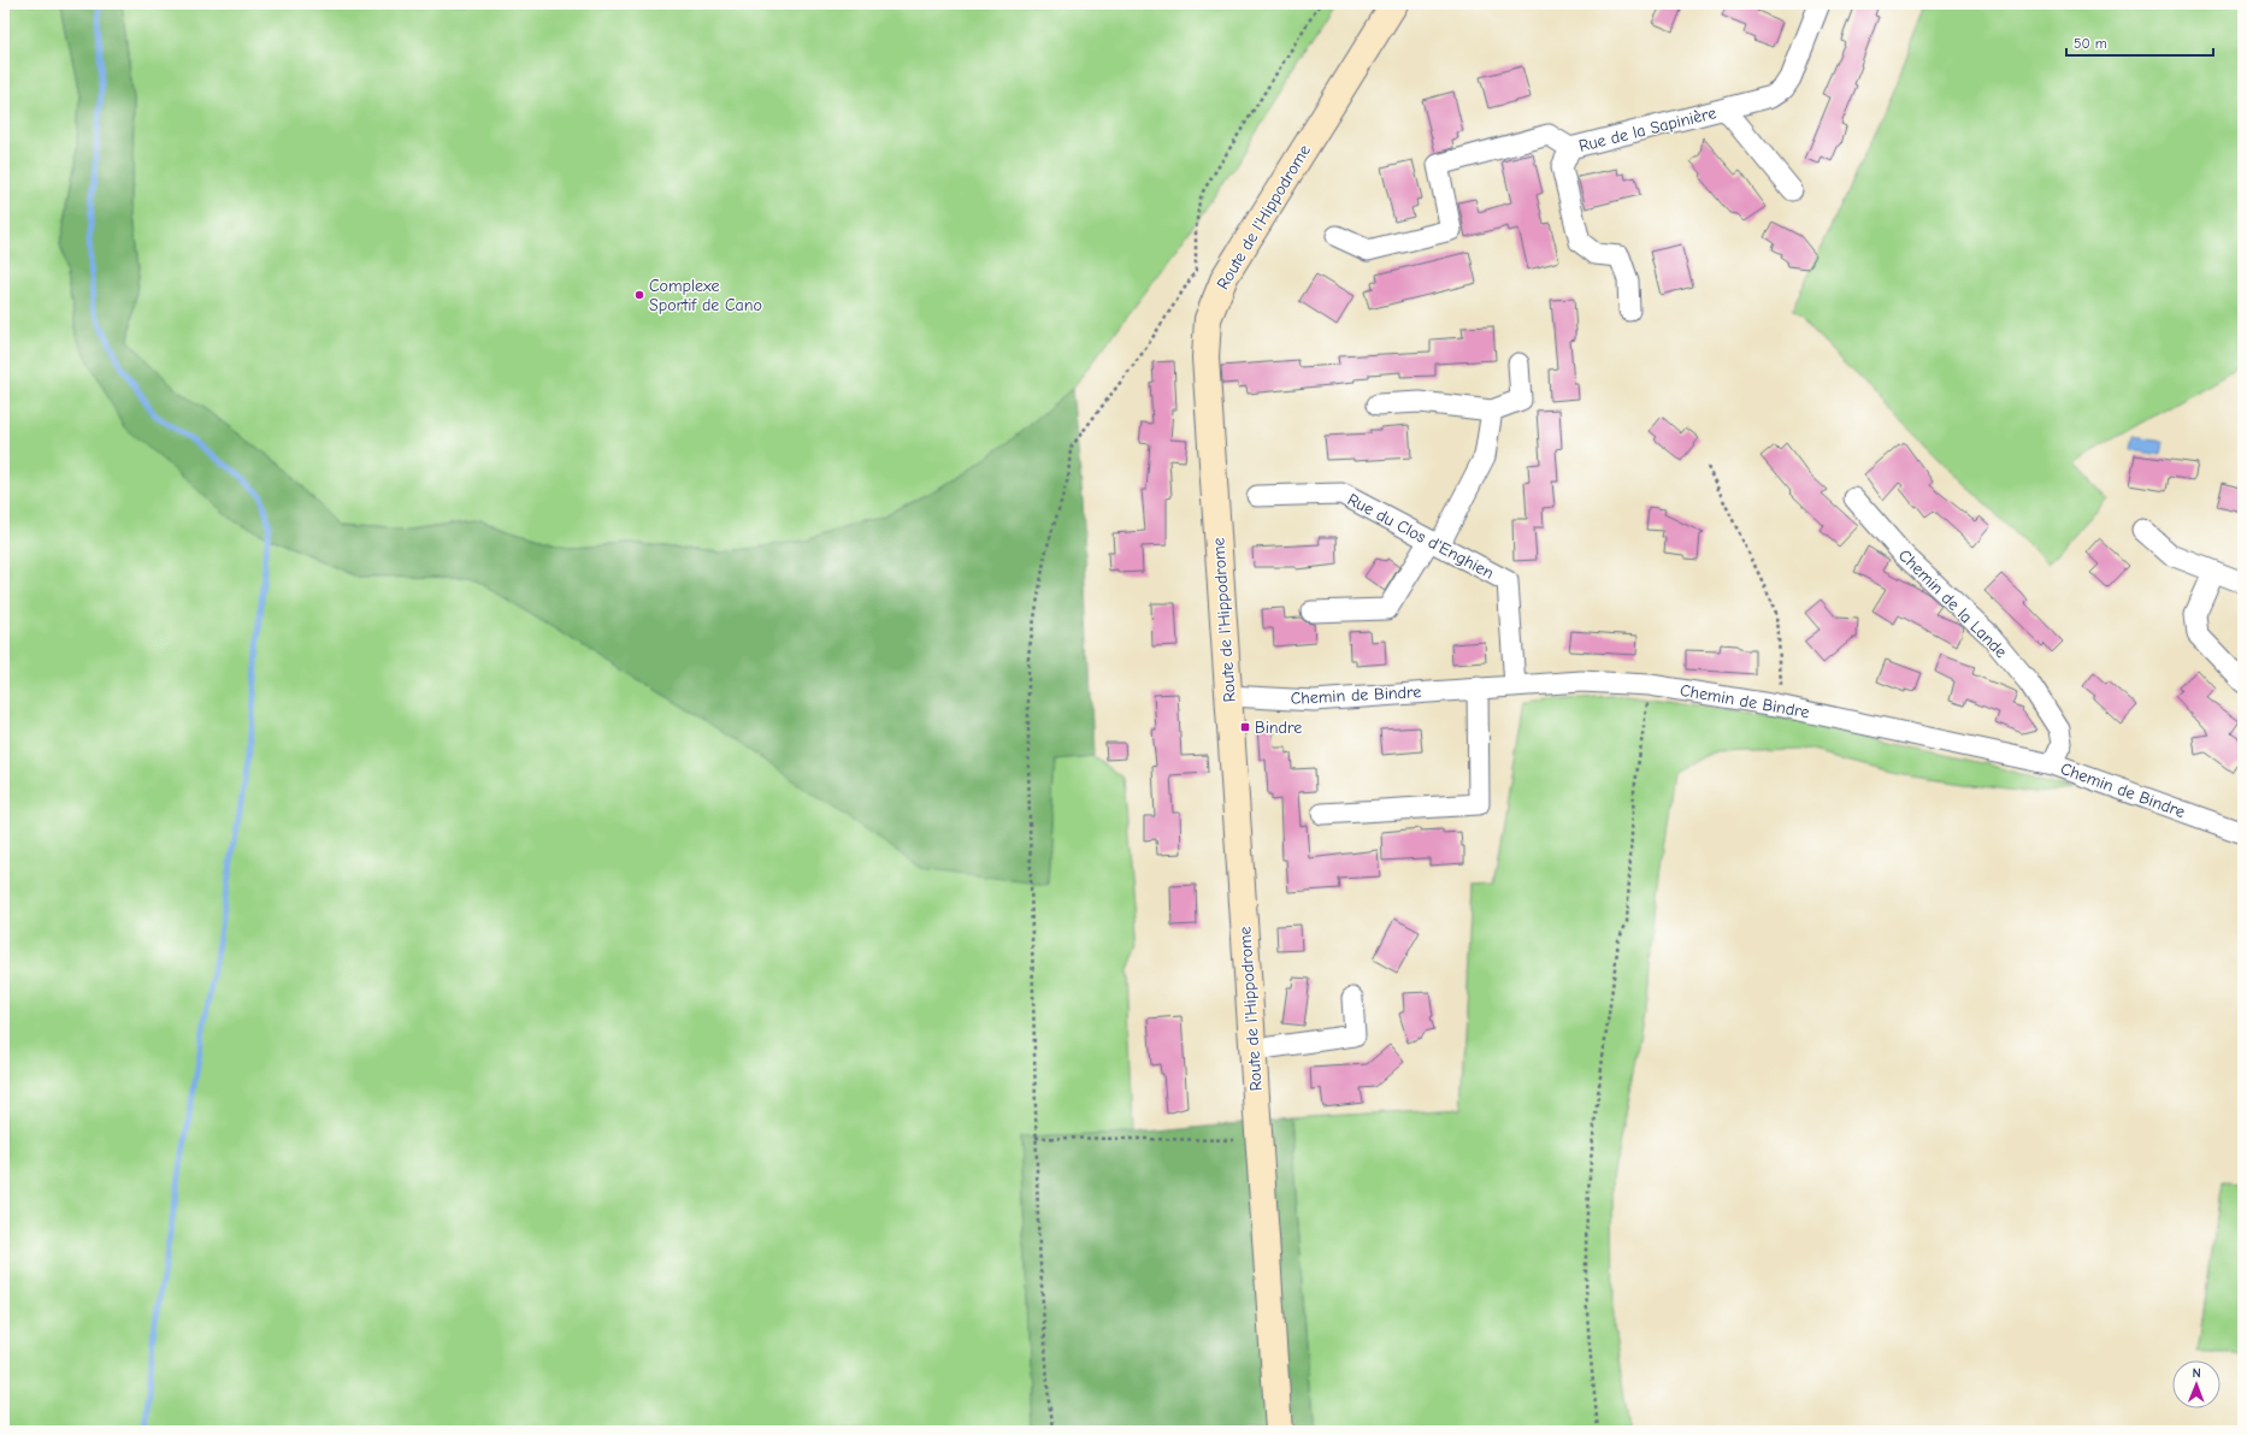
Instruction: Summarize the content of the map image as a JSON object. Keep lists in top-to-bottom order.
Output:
{
  "streets": {
    "main road": ["Route de l'Hippodrome"],
    "street": [
      "Rue de la Sapinière",
      "Rue du Clos d'Enghien",
      "Chemin de la Lande",
      "Chemin de Bindre"
    ]
  },
  "crossings": [
    ["Route de l'Hippodrome", "Chemin de Bindre"],
    ["Rue du Clos d'Enghien", "Chemin de Bindre"],
    ["Chemin de la Lande", "Chemin de Bindre"]
  ],
  "places": {
    "other": ["Complexe Sportif de Cano"],
    "transit": ["Bindre"]
  },
  "scale_bar": "50 m",
  "north": "top"
}
